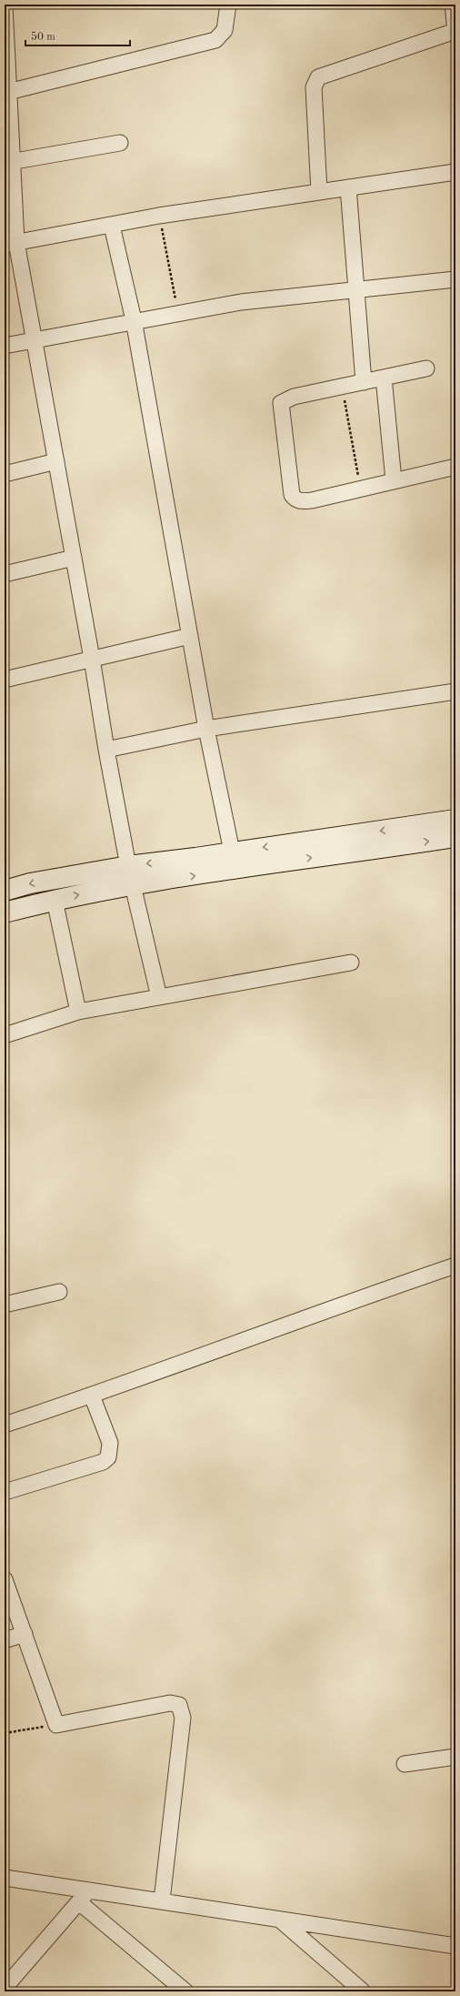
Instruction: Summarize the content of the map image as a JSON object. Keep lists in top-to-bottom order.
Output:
{
  "scale_bar": "50 m"
}
